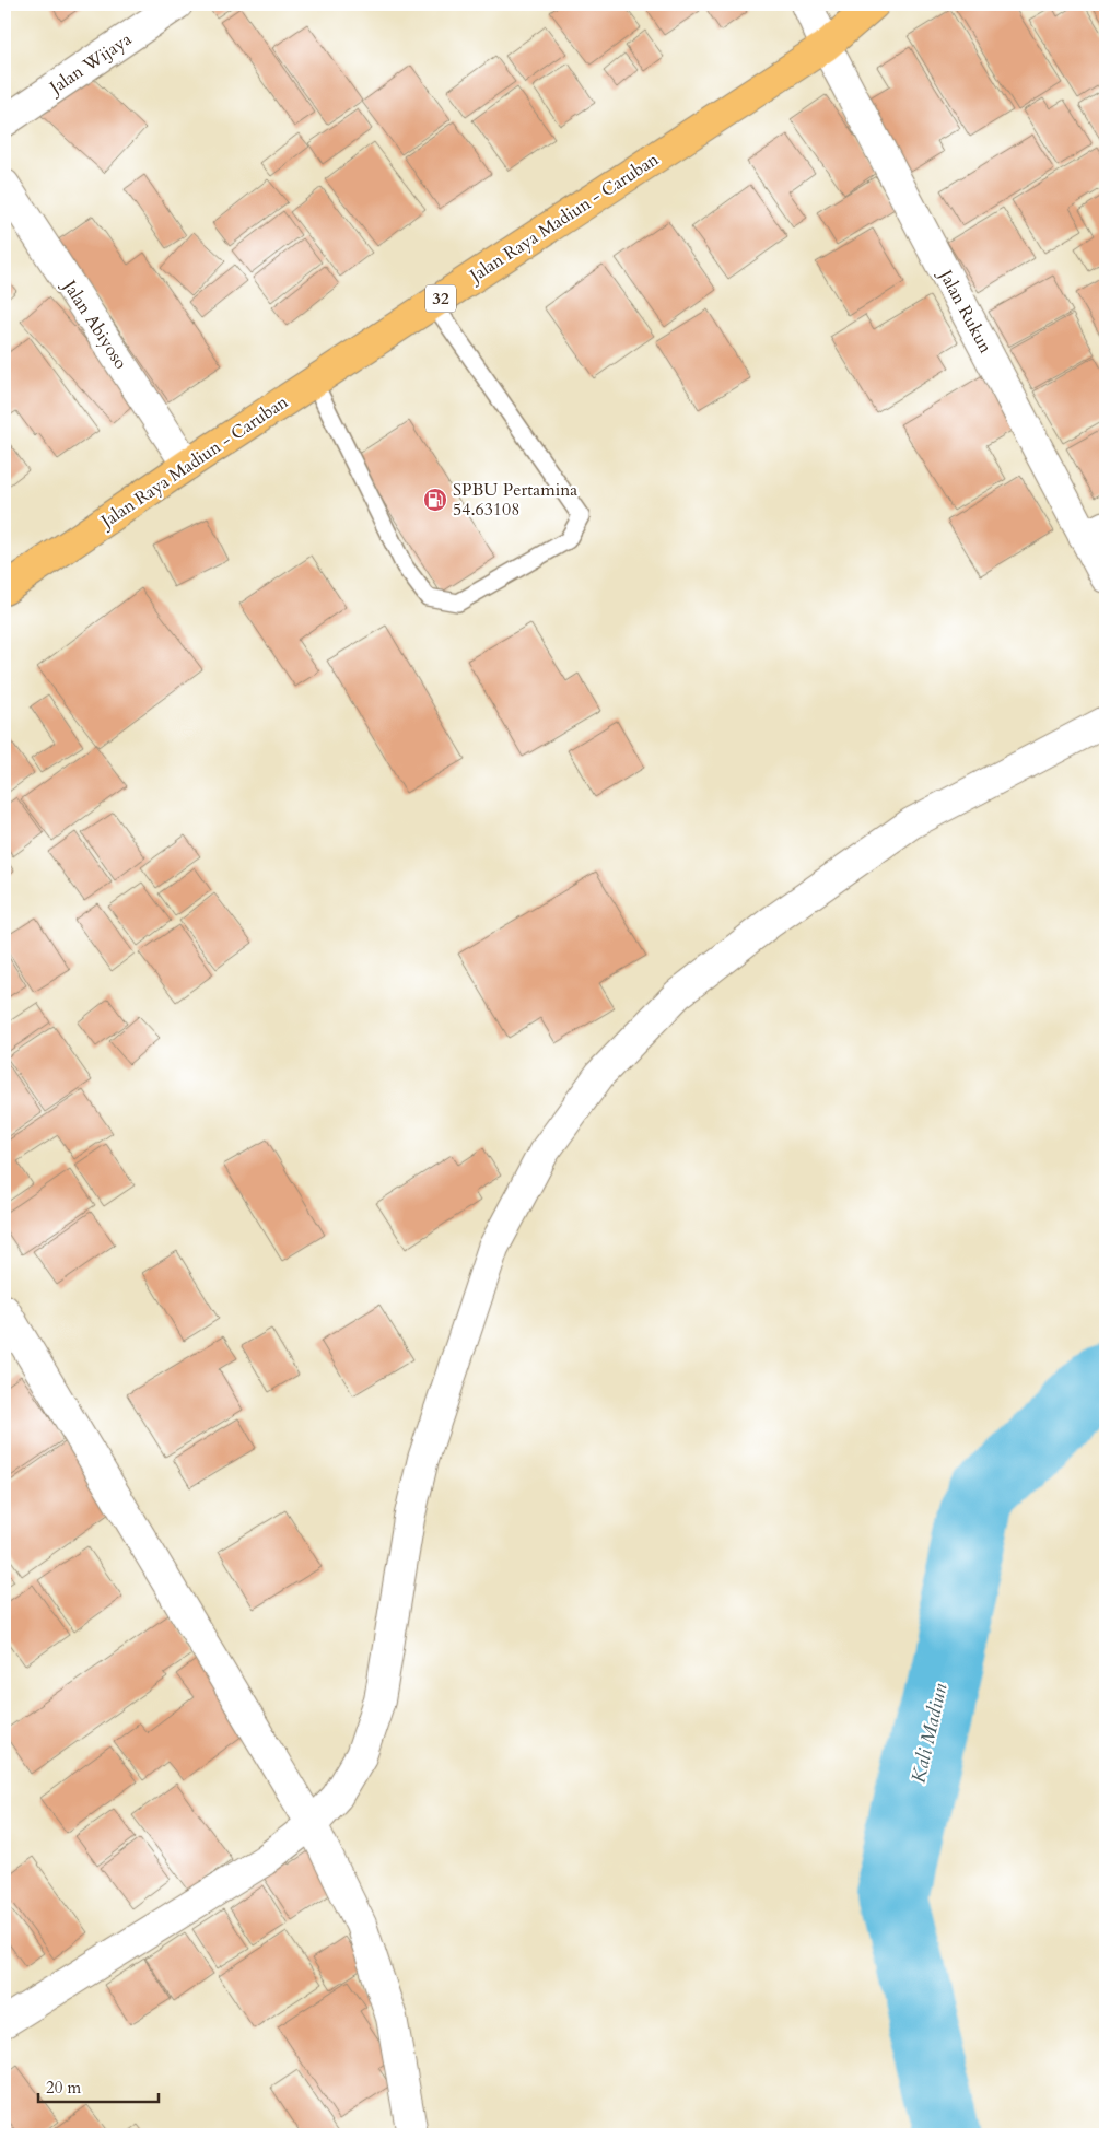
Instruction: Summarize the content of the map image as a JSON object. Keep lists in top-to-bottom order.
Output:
{
  "streets": {
    "highway": ["Jalan Raya Madiun - Caruban", "32"],
    "street": ["Jalan Wijaya", "Jalan Rukun", "Jalan Abiyoso"]
  },
  "crossings": [
    ["Jalan Raya Madiun - Caruban", "Jalan Rukun"],
    ["Jalan Raya Madiun - Caruban", "Jalan Abiyoso"]
  ],
  "water": ["Kali Madiun"],
  "places": {
    "fuel station": ["SPBU Pertamina 54.63108"]
  },
  "scale_bar": "20 m"
}
